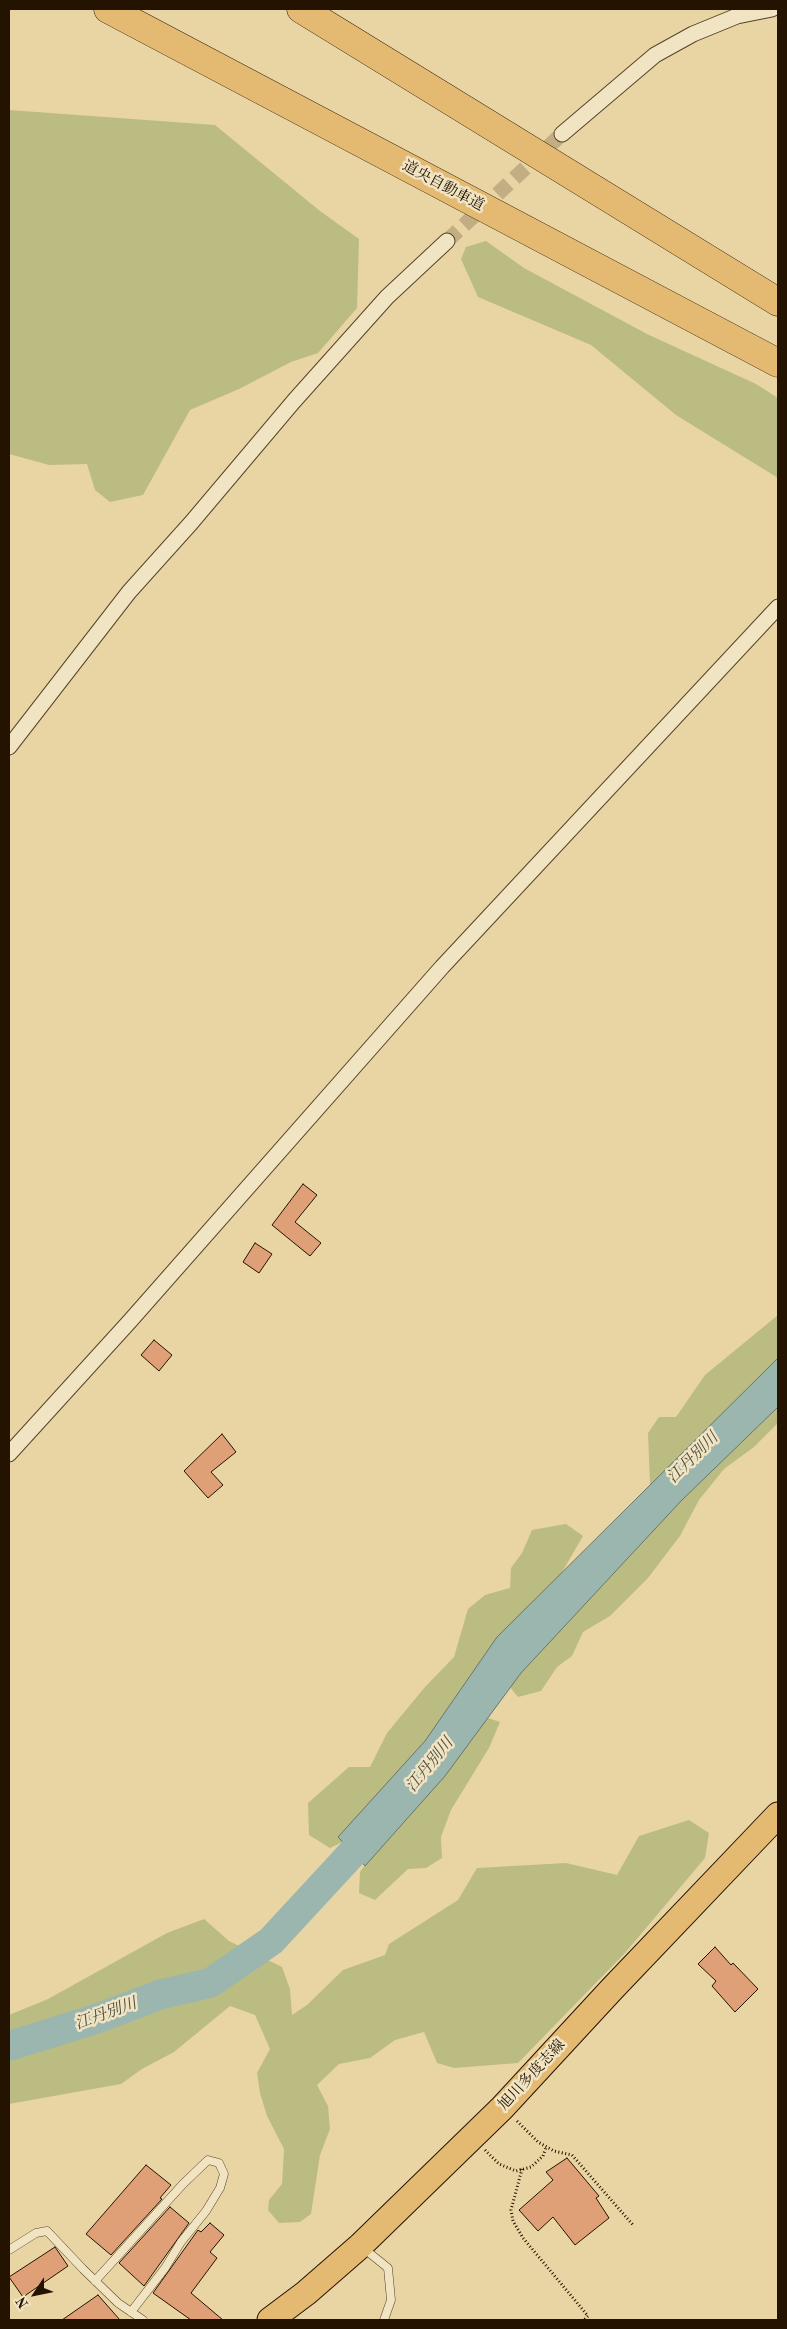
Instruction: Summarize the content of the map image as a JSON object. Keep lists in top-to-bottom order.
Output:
{
  "streets": {
    "highway": ["道央自動車道"],
    "main road": ["旭川多度志線"]
  },
  "water": ["江丹別川"],
  "north": "bottom left"
}
